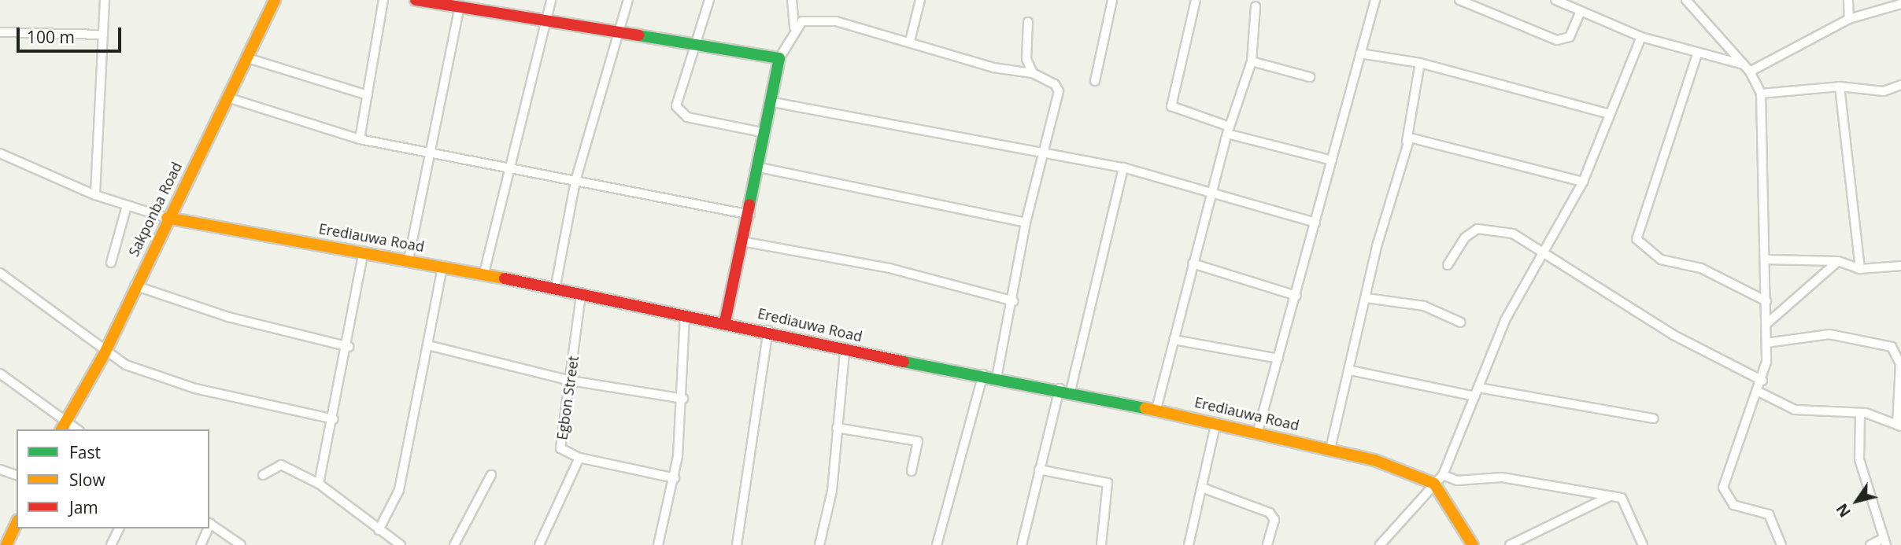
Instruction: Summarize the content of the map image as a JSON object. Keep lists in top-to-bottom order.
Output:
{
  "streets": {
    "street": ["Sakponba Road", "Erediauwa Road", "Egbon Street"]
  },
  "crossings": [
    ["Sakponba Road", "Erediauwa Road"],
    ["Erediauwa Road", "Egbon Street"]
  ],
  "legend": ["Fast", "Slow", "Jam"],
  "scale_bar": "100 m",
  "north": "bottom left"
}
